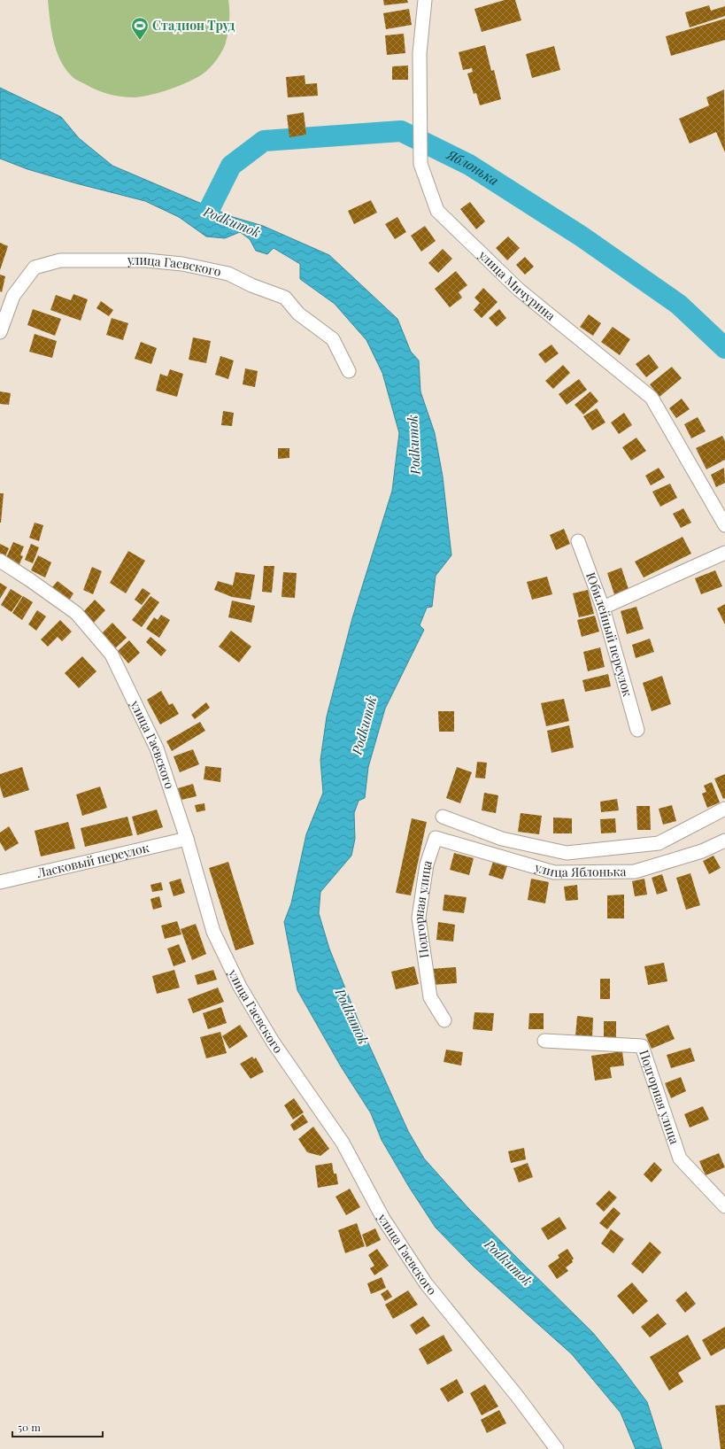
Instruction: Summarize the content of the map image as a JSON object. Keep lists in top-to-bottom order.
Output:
{
  "streets": {
    "street": [
      "улица Гаевского",
      "улица Мичурина",
      "Юбилейный переулок",
      "Ласковый переулок",
      "улица Яблонька",
      "Подгорная улица"
    ]
  },
  "crossings": [
    ["улица Гаевского", "Ласковый переулок"],
    ["улица Яблонька", "Подгорная улица"]
  ],
  "water": ["Яблонька", "Podkumok"],
  "places": {
    "sports": ["Стадион Труд"]
  },
  "scale_bar": "50 m"
}
